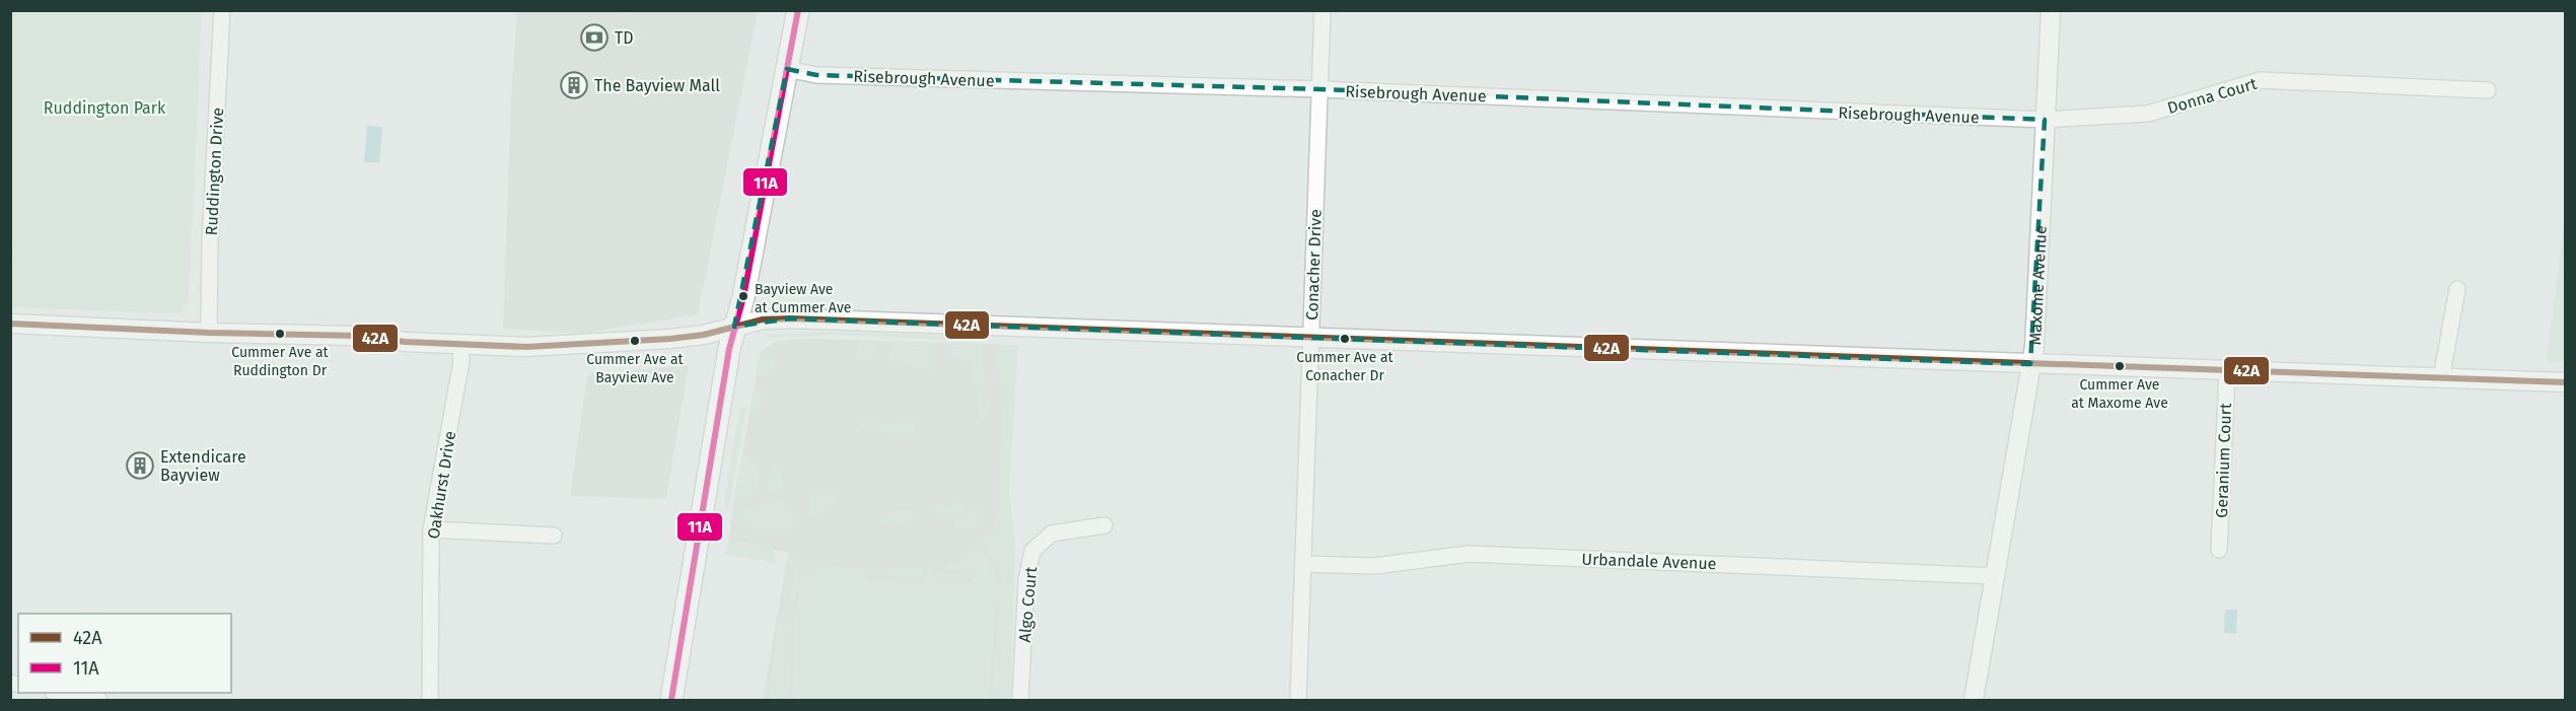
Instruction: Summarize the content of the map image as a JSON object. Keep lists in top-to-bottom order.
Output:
{
  "streets": {
    "street": [
      "Risebrough Avenue",
      "Donna Court",
      "Ruddington Drive",
      "Conacher Drive",
      "Maxome Avenue",
      "Geranium Court",
      "Oakhurst Drive",
      "Urbandale Avenue",
      "Algo Court"
    ]
  },
  "crossings": [
    ["Risebrough Avenue", "Donna Court"],
    ["Risebrough Avenue", "Conacher Drive"],
    ["Risebrough Avenue", "Maxome Avenue"],
    ["Donna Court", "Maxome Avenue"],
    ["Conacher Drive", "Urbandale Avenue"],
    ["Maxome Avenue", "Urbandale Avenue"]
  ],
  "parks": ["Ruddington Park"],
  "places": {
    "bank": ["TD"],
    "building": ["The Bayview Mall", "Extendicare Bayview"],
    "other": [
      "Bayview Ave at Cummer Ave",
      "Cummer Ave at Ruddington Dr",
      "Cummer Ave at Conacher Dr",
      "Cummer Ave at Bayview Ave",
      "Cummer Ave at Maxome Ave"
    ]
  },
  "lines": ["transit line 11A", "transit line 42A"],
  "legend": ["42A", "11A"]
}
